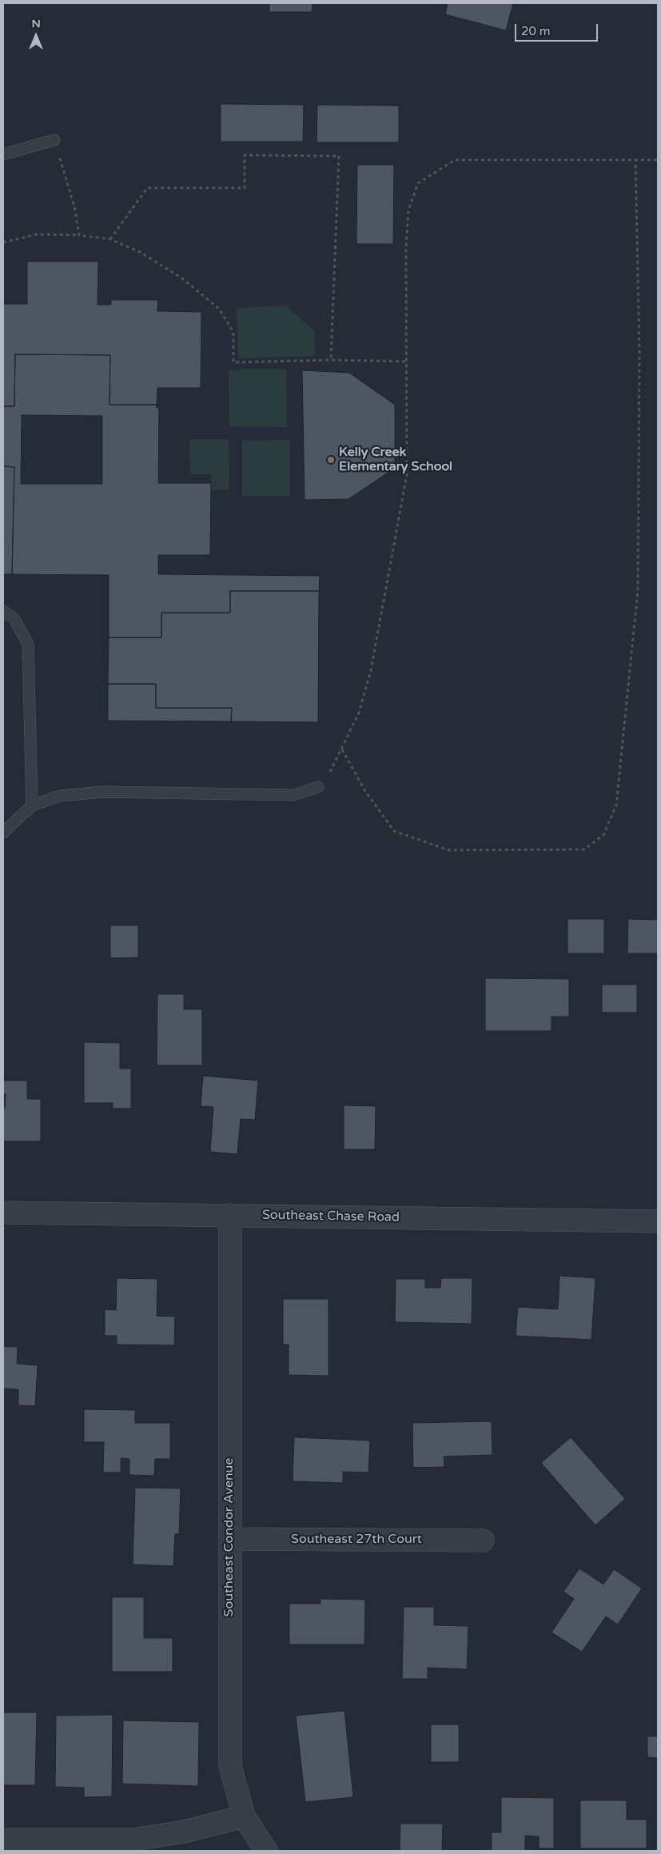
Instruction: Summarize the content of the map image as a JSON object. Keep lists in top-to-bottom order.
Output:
{
  "streets": {
    "street": ["Southeast Chase Road", "Southeast Condor Avenue", "Southeast 27th Court"]
  },
  "crossings": [
    ["Southeast Chase Road", "Southeast Condor Avenue"],
    ["Southeast Condor Avenue", "Southeast 27th Court"]
  ],
  "places": ["Kelly Creek Elementary School"],
  "scale_bar": "20 m",
  "north": "top"
}
